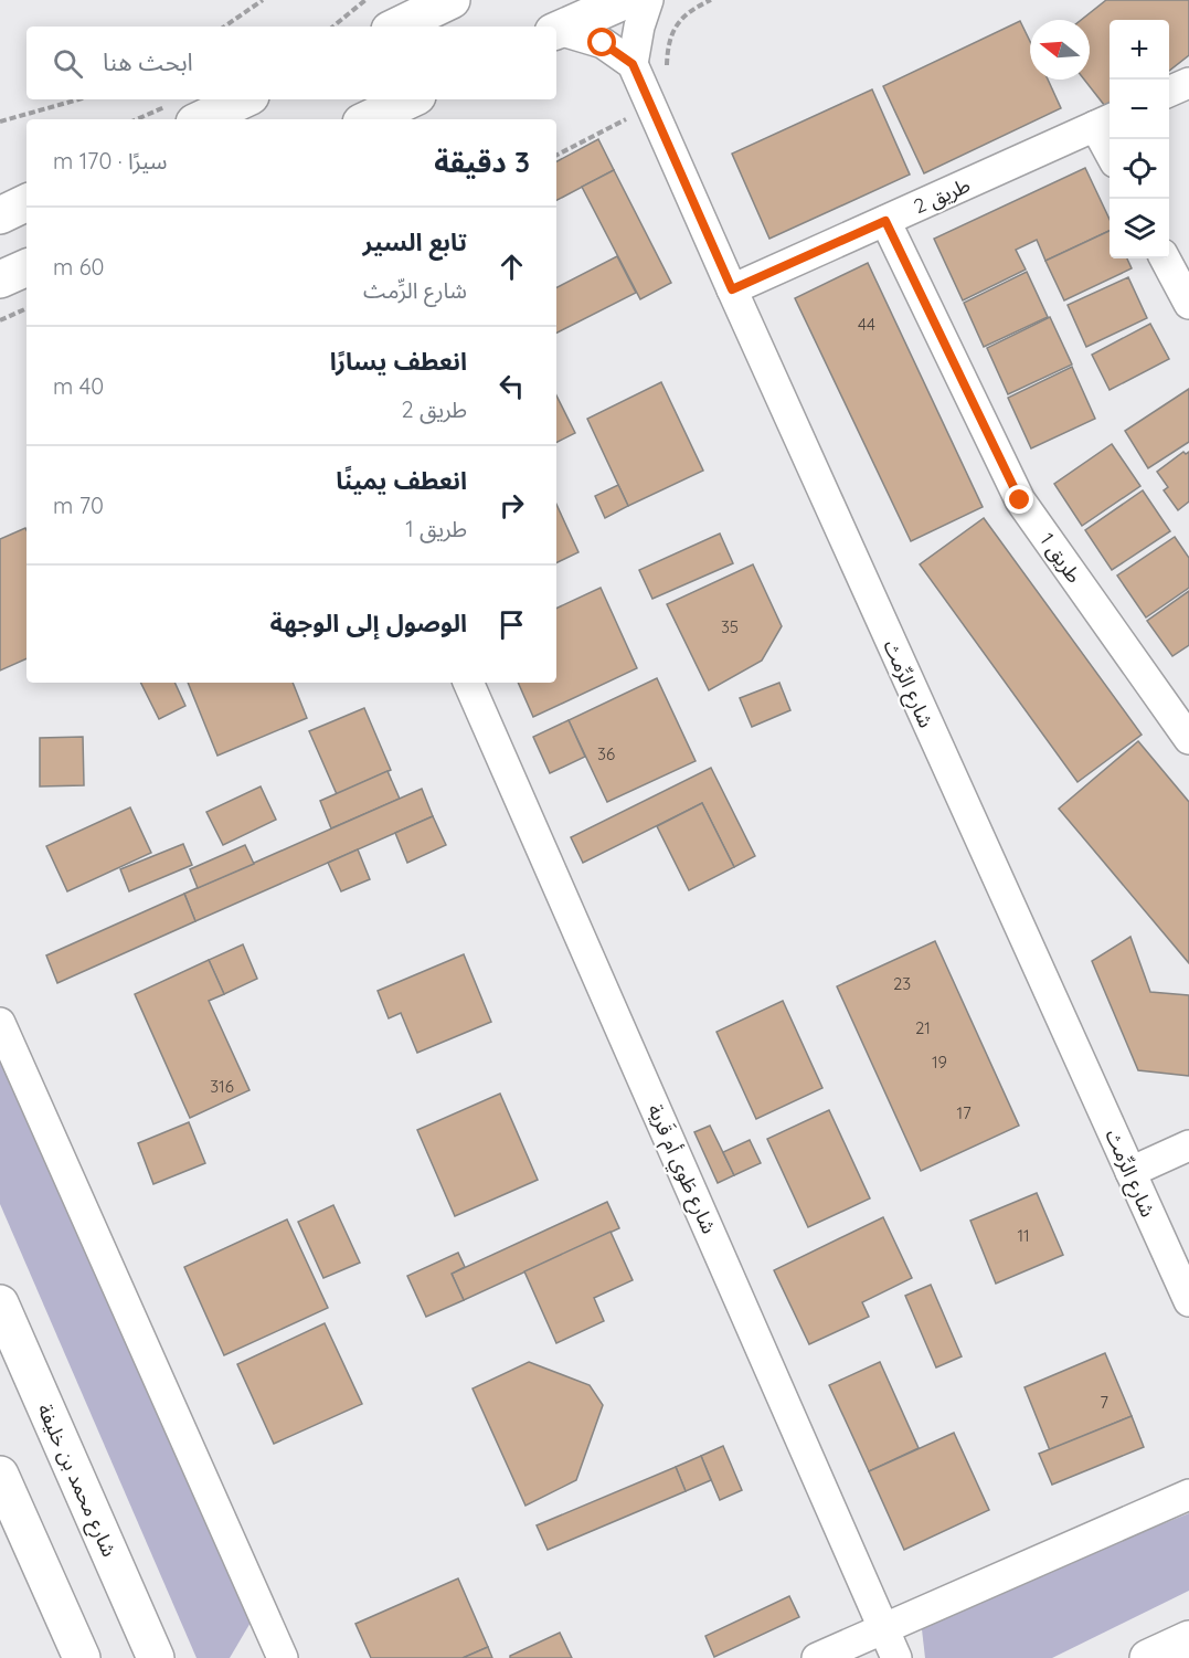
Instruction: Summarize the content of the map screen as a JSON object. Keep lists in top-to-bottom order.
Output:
{
  "streets": {
    "main road": ["شارع محمد بن خليفة"],
    "street": [
      "طريق 2",
      "طريق 1",
      "شارع الرِّمث",
      "شارع طَوي أم قَرية"
    ]
  },
  "crossings": [
    ["طريق 2", "طريق 1"],
    ["طريق 2", "شارع الرِّمث"]
  ],
  "house_numbers": [
    "44",
    "35",
    "36",
    "23",
    "21",
    "19",
    "316",
    "17",
    "11",
    "7"
  ],
  "north": "left",
  "page": {
    "map_buttons": ["+", "−"],
    "search": "ابحث هنا",
    "heading": ["3 دقيقة", "سيرًا · 170 m"],
    "list": [
      ["تابع السير", "شارع الرِّمث", "60 m"],
      ["انعطف يسارًا", "طريق 2", "40 m"],
      ["انعطف يمينًا", "طريق 1", "70 m"],
      "الوصول إلى الوجهة"
    ]
  }
}
